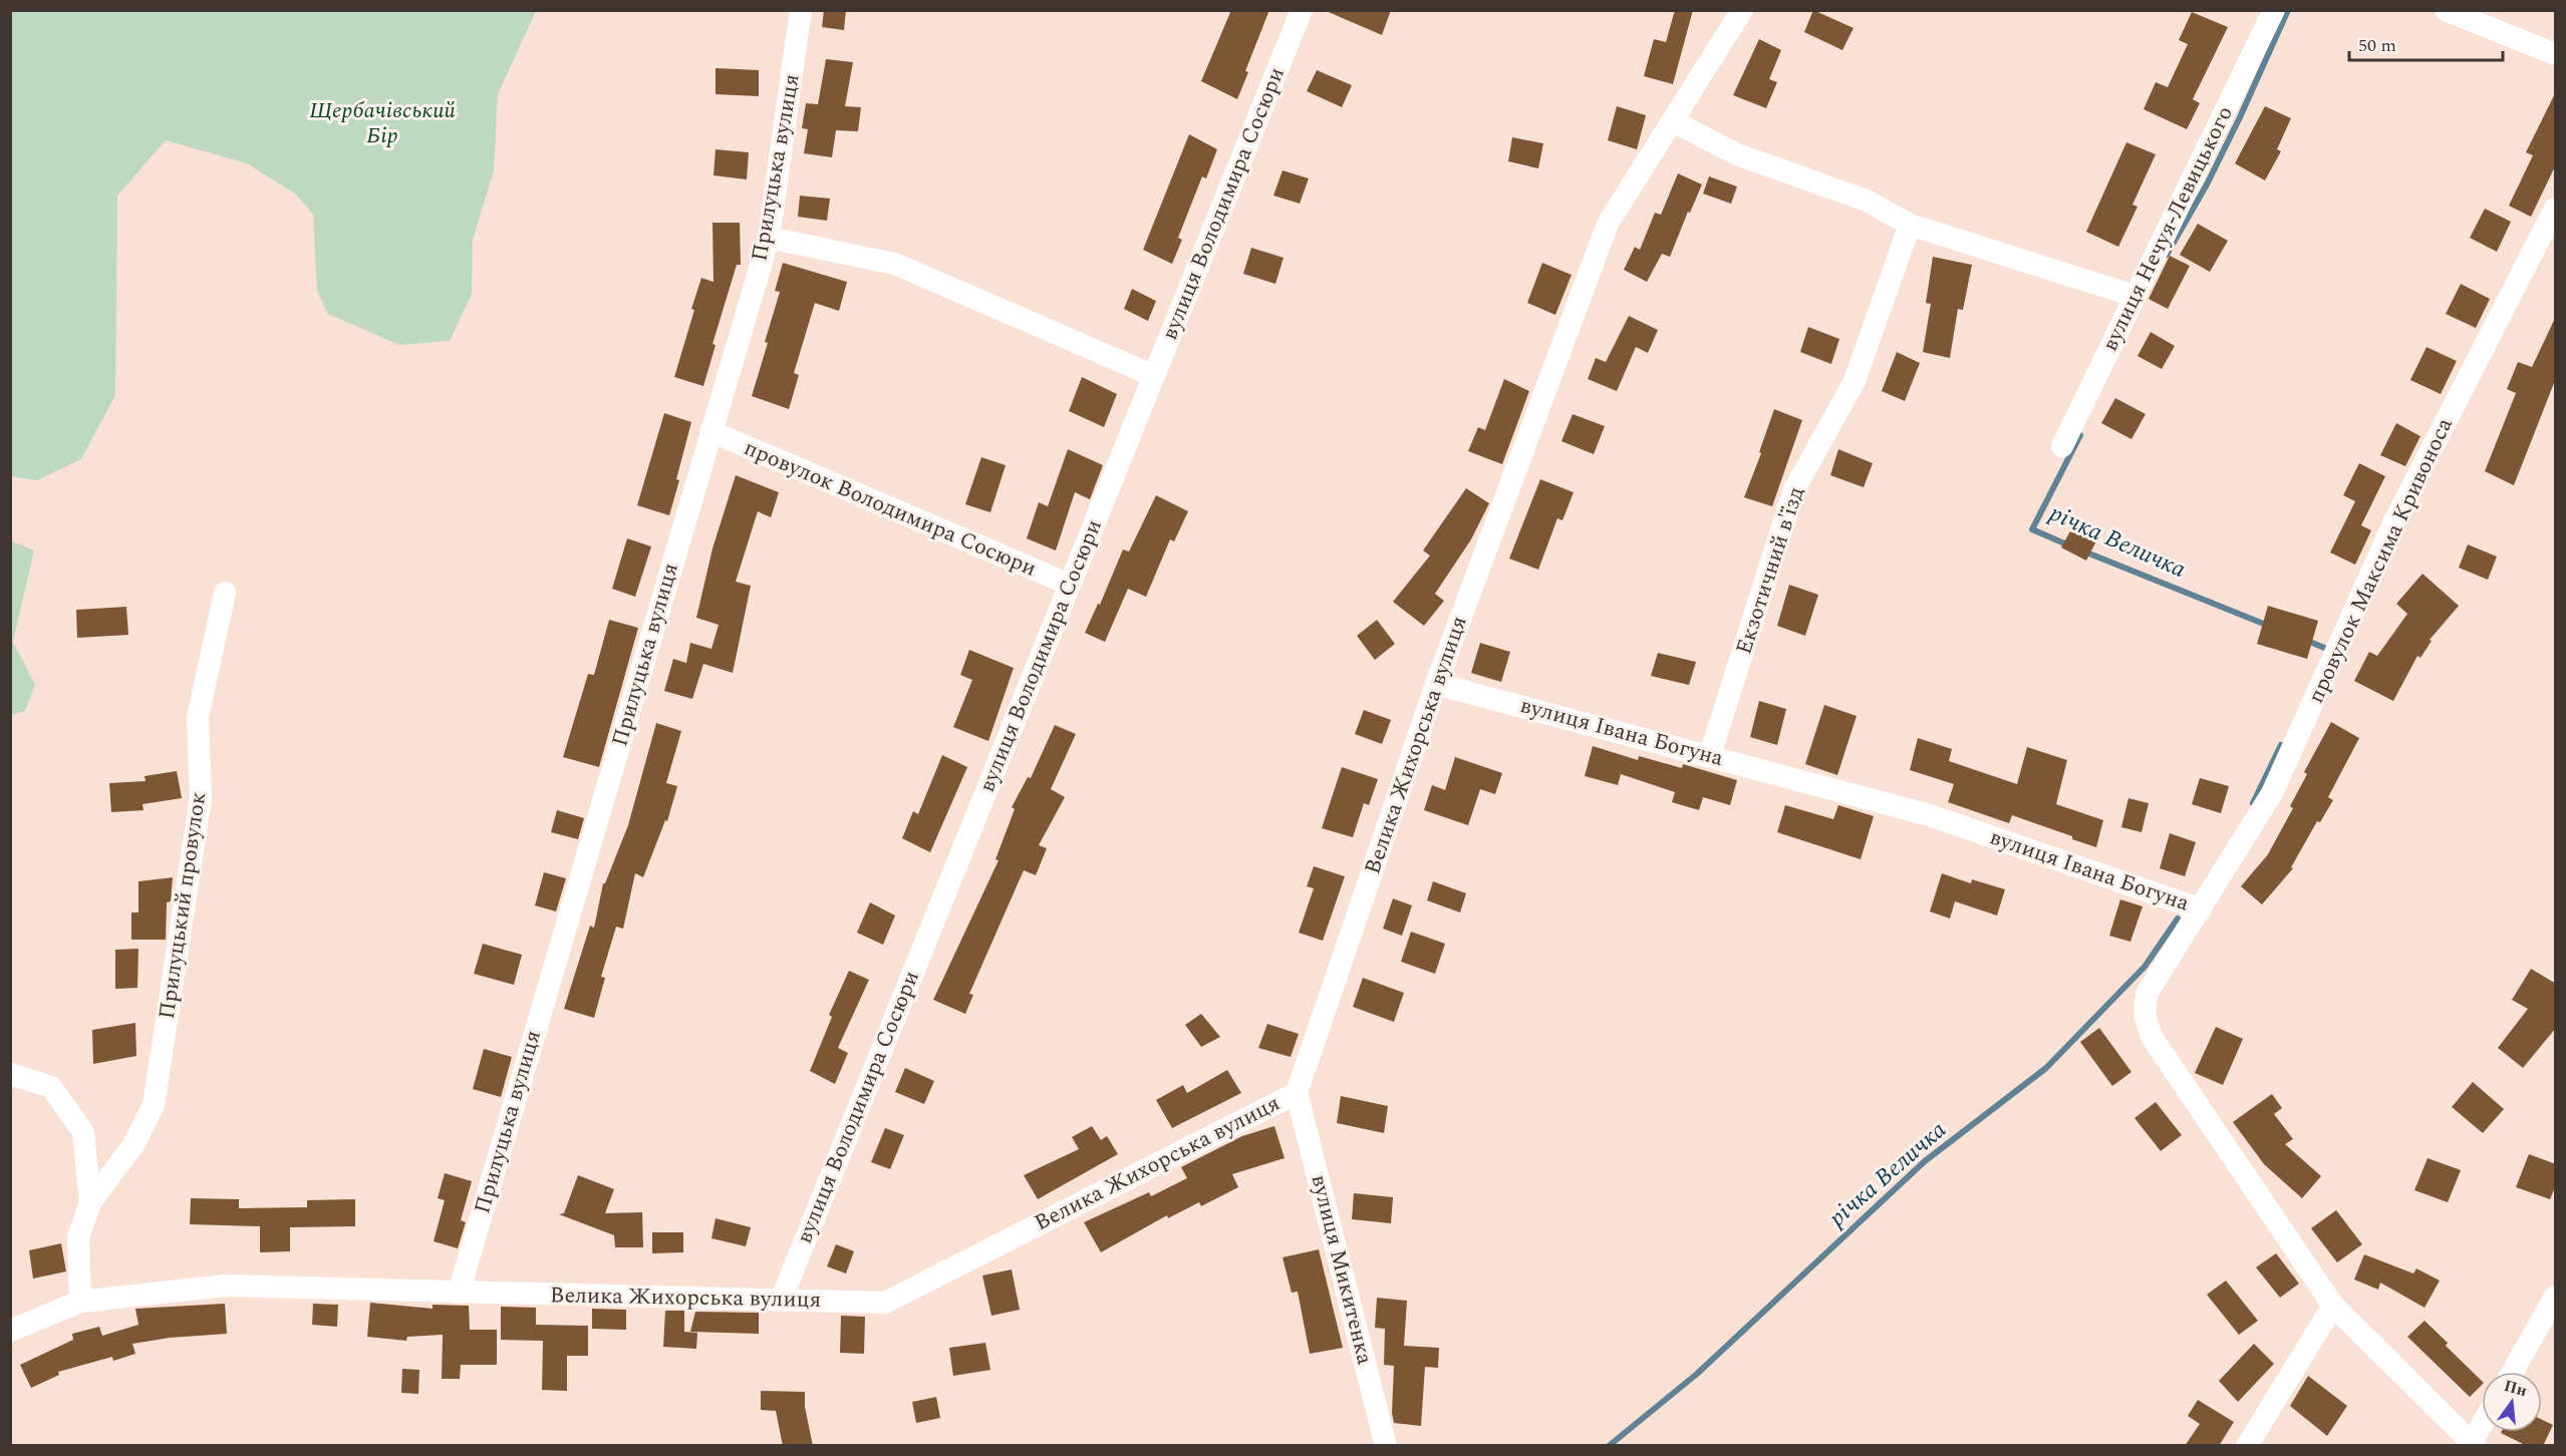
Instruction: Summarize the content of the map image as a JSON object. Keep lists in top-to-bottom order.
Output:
{
  "streets": {
    "street": [
      "Прилуцька вулиця",
      "вулиця Володимира Сосюри",
      "вулиця Нечуя-Левицького",
      "провулок Володимира Сосюри",
      "провулок Максима Кривоноса",
      "Екзотичний в'їзд",
      "вулиця Івана Богуна",
      "Велика Жихорська вулиця",
      "Прилуцький провулок",
      "вулиця Микитенка"
    ]
  },
  "crossings": [
    ["Прилуцька вулиця", "провулок Володимира Сосюри"],
    ["Прилуцька вулиця", "Велика Жихорська вулиця"],
    ["вулиця Володимира Сосюри", "провулок Володимира Сосюри"],
    ["вулиця Володимира Сосюри", "Велика Жихорська вулиця"],
    ["провулок Максима Кривоноса", "вулиця Івана Богуна"],
    ["Екзотичний в'їзд", "вулиця Івана Богуна"],
    ["вулиця Івана Богуна", "Велика Жихорська вулиця"],
    ["Велика Жихорська вулиця", "вулиця Микитенка"]
  ],
  "water": ["річка Величка"],
  "parks": ["Щербачівський Бір"],
  "scale_bar": "50 m",
  "north": "top"
}
